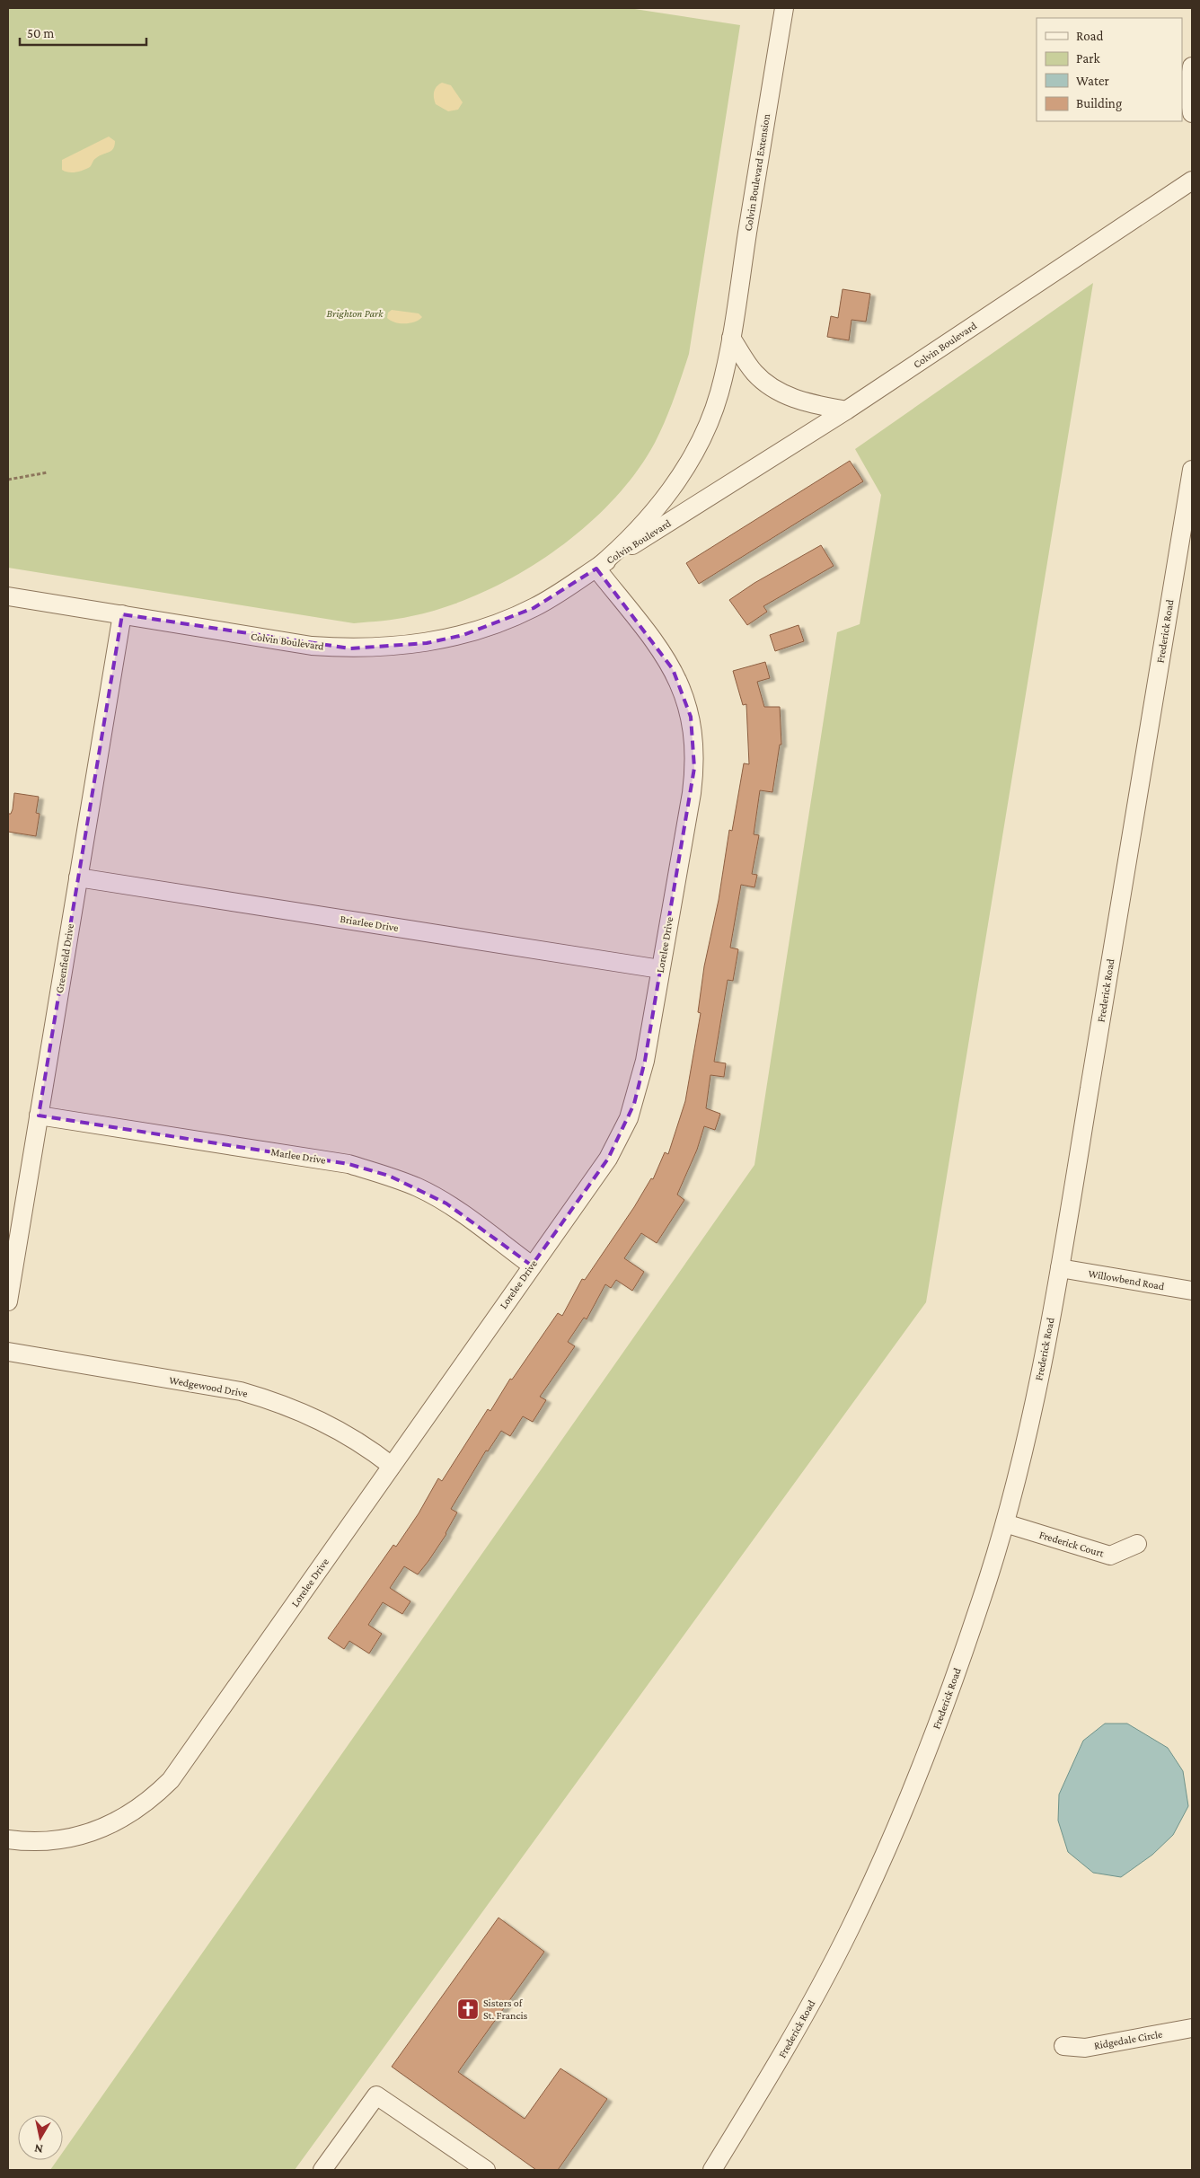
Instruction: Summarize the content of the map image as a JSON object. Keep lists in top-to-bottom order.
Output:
{
  "streets": {
    "street": [
      "Colvin Boulevard Extension",
      "Colvin Boulevard",
      "Frederick Road",
      "Briarlee Drive",
      "Lorelee Drive",
      "Greenfield Drive",
      "Marlee Drive",
      "Willowbend Road",
      "Wedgewood Drive",
      "Frederick Court",
      "Ridgedale Circle"
    ]
  },
  "crossings": [
    ["Colvin Boulevard Extension", "Colvin Boulevard"],
    ["Colvin Boulevard Extension", "Lorelee Drive"],
    ["Colvin Boulevard", "Lorelee Drive"],
    ["Colvin Boulevard", "Greenfield Drive"],
    ["Frederick Road", "Willowbend Road"],
    ["Frederick Road", "Frederick Court"],
    ["Briarlee Drive", "Lorelee Drive"],
    ["Briarlee Drive", "Greenfield Drive"],
    ["Lorelee Drive", "Marlee Drive"],
    ["Lorelee Drive", "Wedgewood Drive"],
    ["Greenfield Drive", "Marlee Drive"]
  ],
  "parks": ["Brighton Park"],
  "places": {
    "church": ["Sisters of St. Francis"]
  },
  "legend": [
    "Road",
    "Park",
    "Water",
    "Building"
  ],
  "scale_bar": "50 m",
  "north": "bottom"
}
